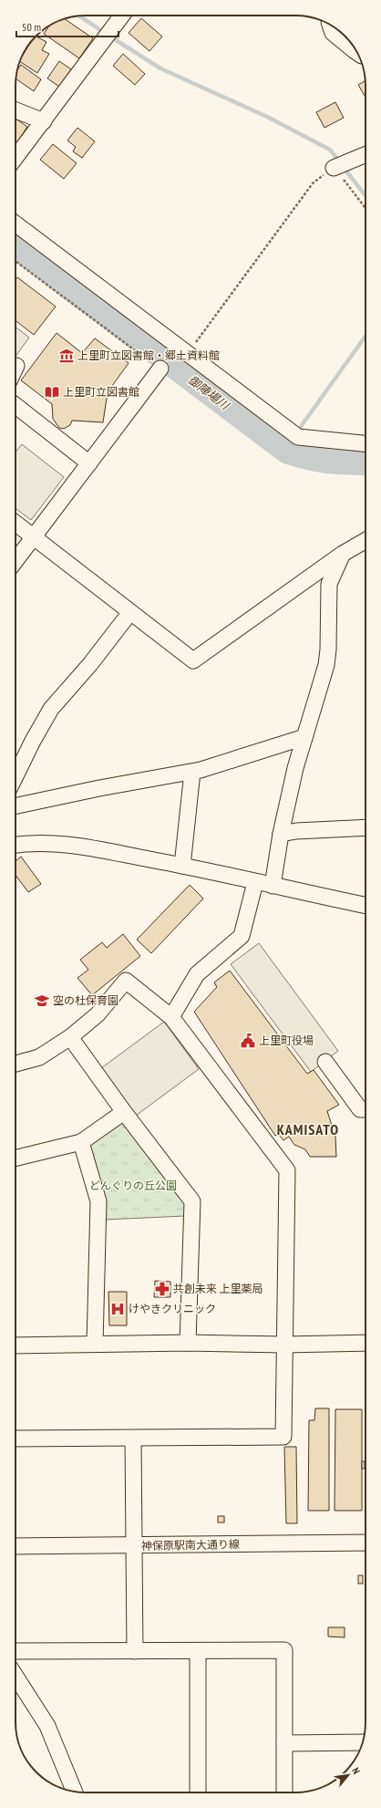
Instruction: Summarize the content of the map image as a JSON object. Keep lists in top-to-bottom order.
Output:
{
  "streets": {
    "street": ["神保原駅南大通り線"]
  },
  "districts": ["KAMISATO"],
  "water": ["御陣場川"],
  "parks": ["どんぐりの丘公園"],
  "places": {
    "museum": ["上里町立図書館・郷土資料館"],
    "library": ["上里町立図書館"],
    "school or university": ["空の杜保育園"],
    "public building": ["上里町役場"],
    "pharmacy": ["共創未来 上里薬局"],
    "hospital": ["けやきクリニック"]
  },
  "scale_bar": "50 m",
  "north": "top right"
}
